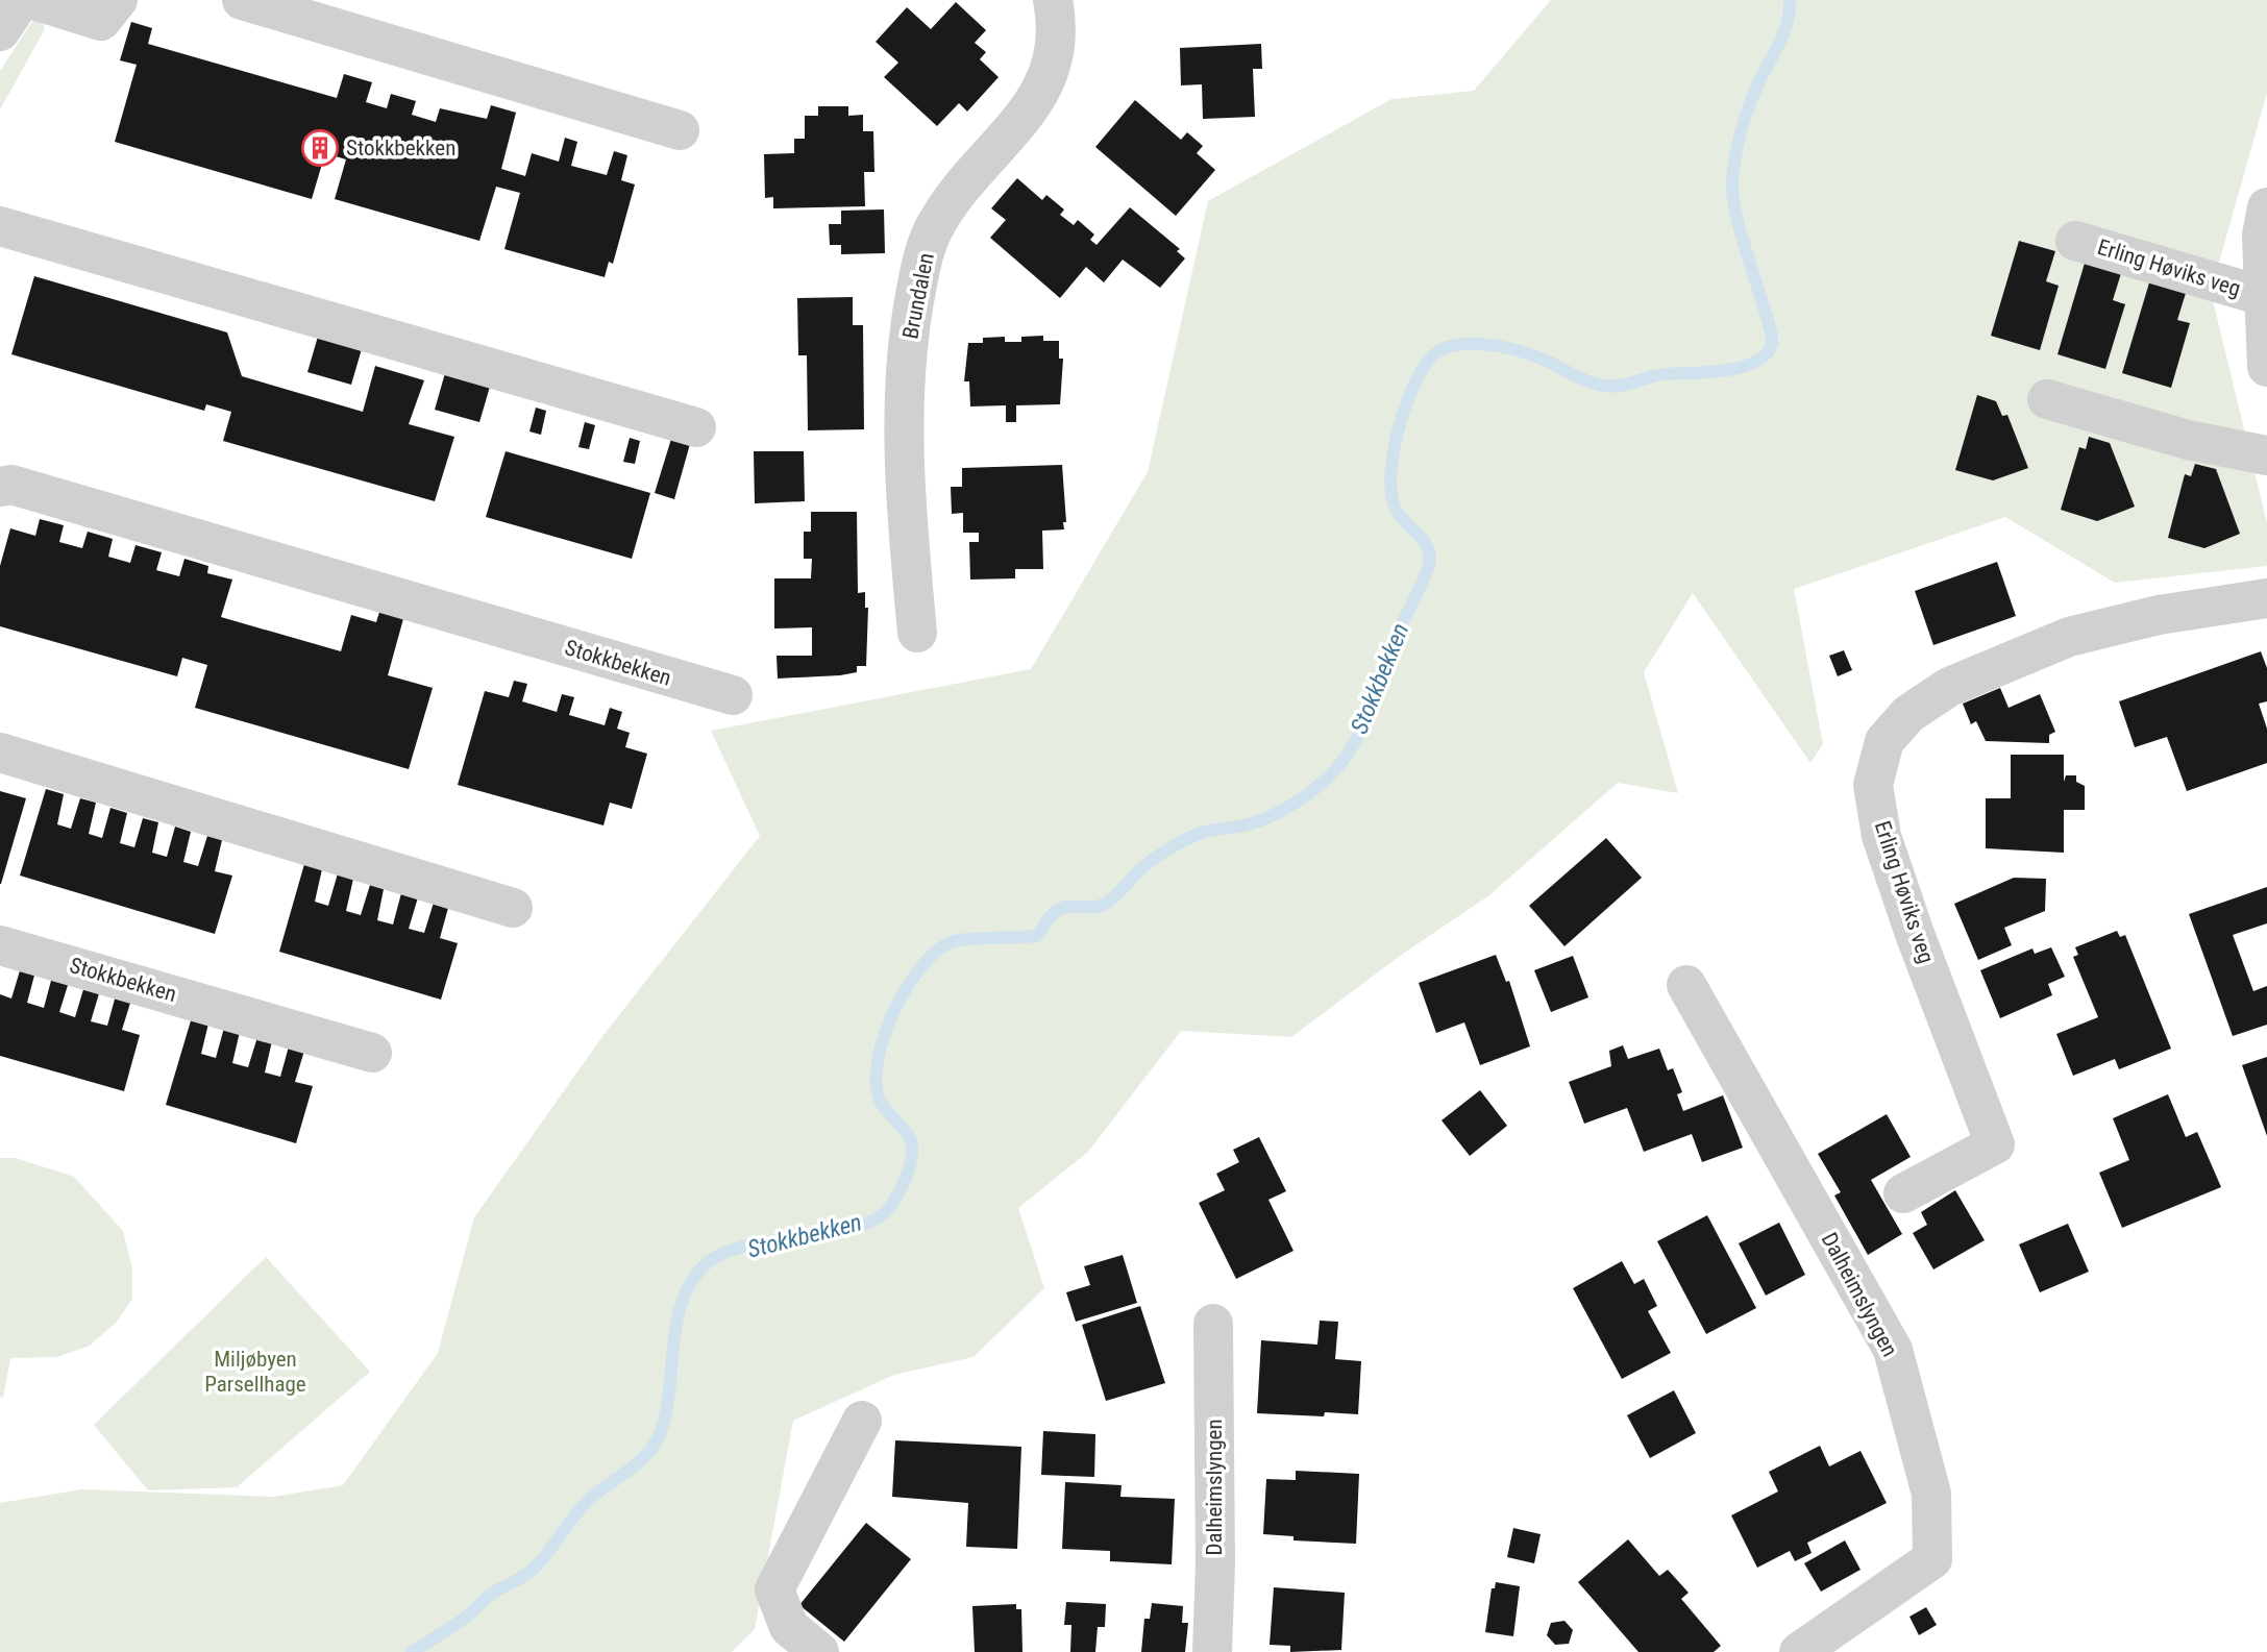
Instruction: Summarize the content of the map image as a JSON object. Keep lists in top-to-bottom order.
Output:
{
  "streets": {
    "street": [
      "Erling Høviks veg",
      "Brundalen",
      "Stokkbekken",
      "Dalheimslyngen"
    ]
  },
  "water": ["Stokkbekken"],
  "parks": ["Miljøbyen Parsellhage"],
  "places": {
    "building": ["Stokkbekken"]
  }
}
